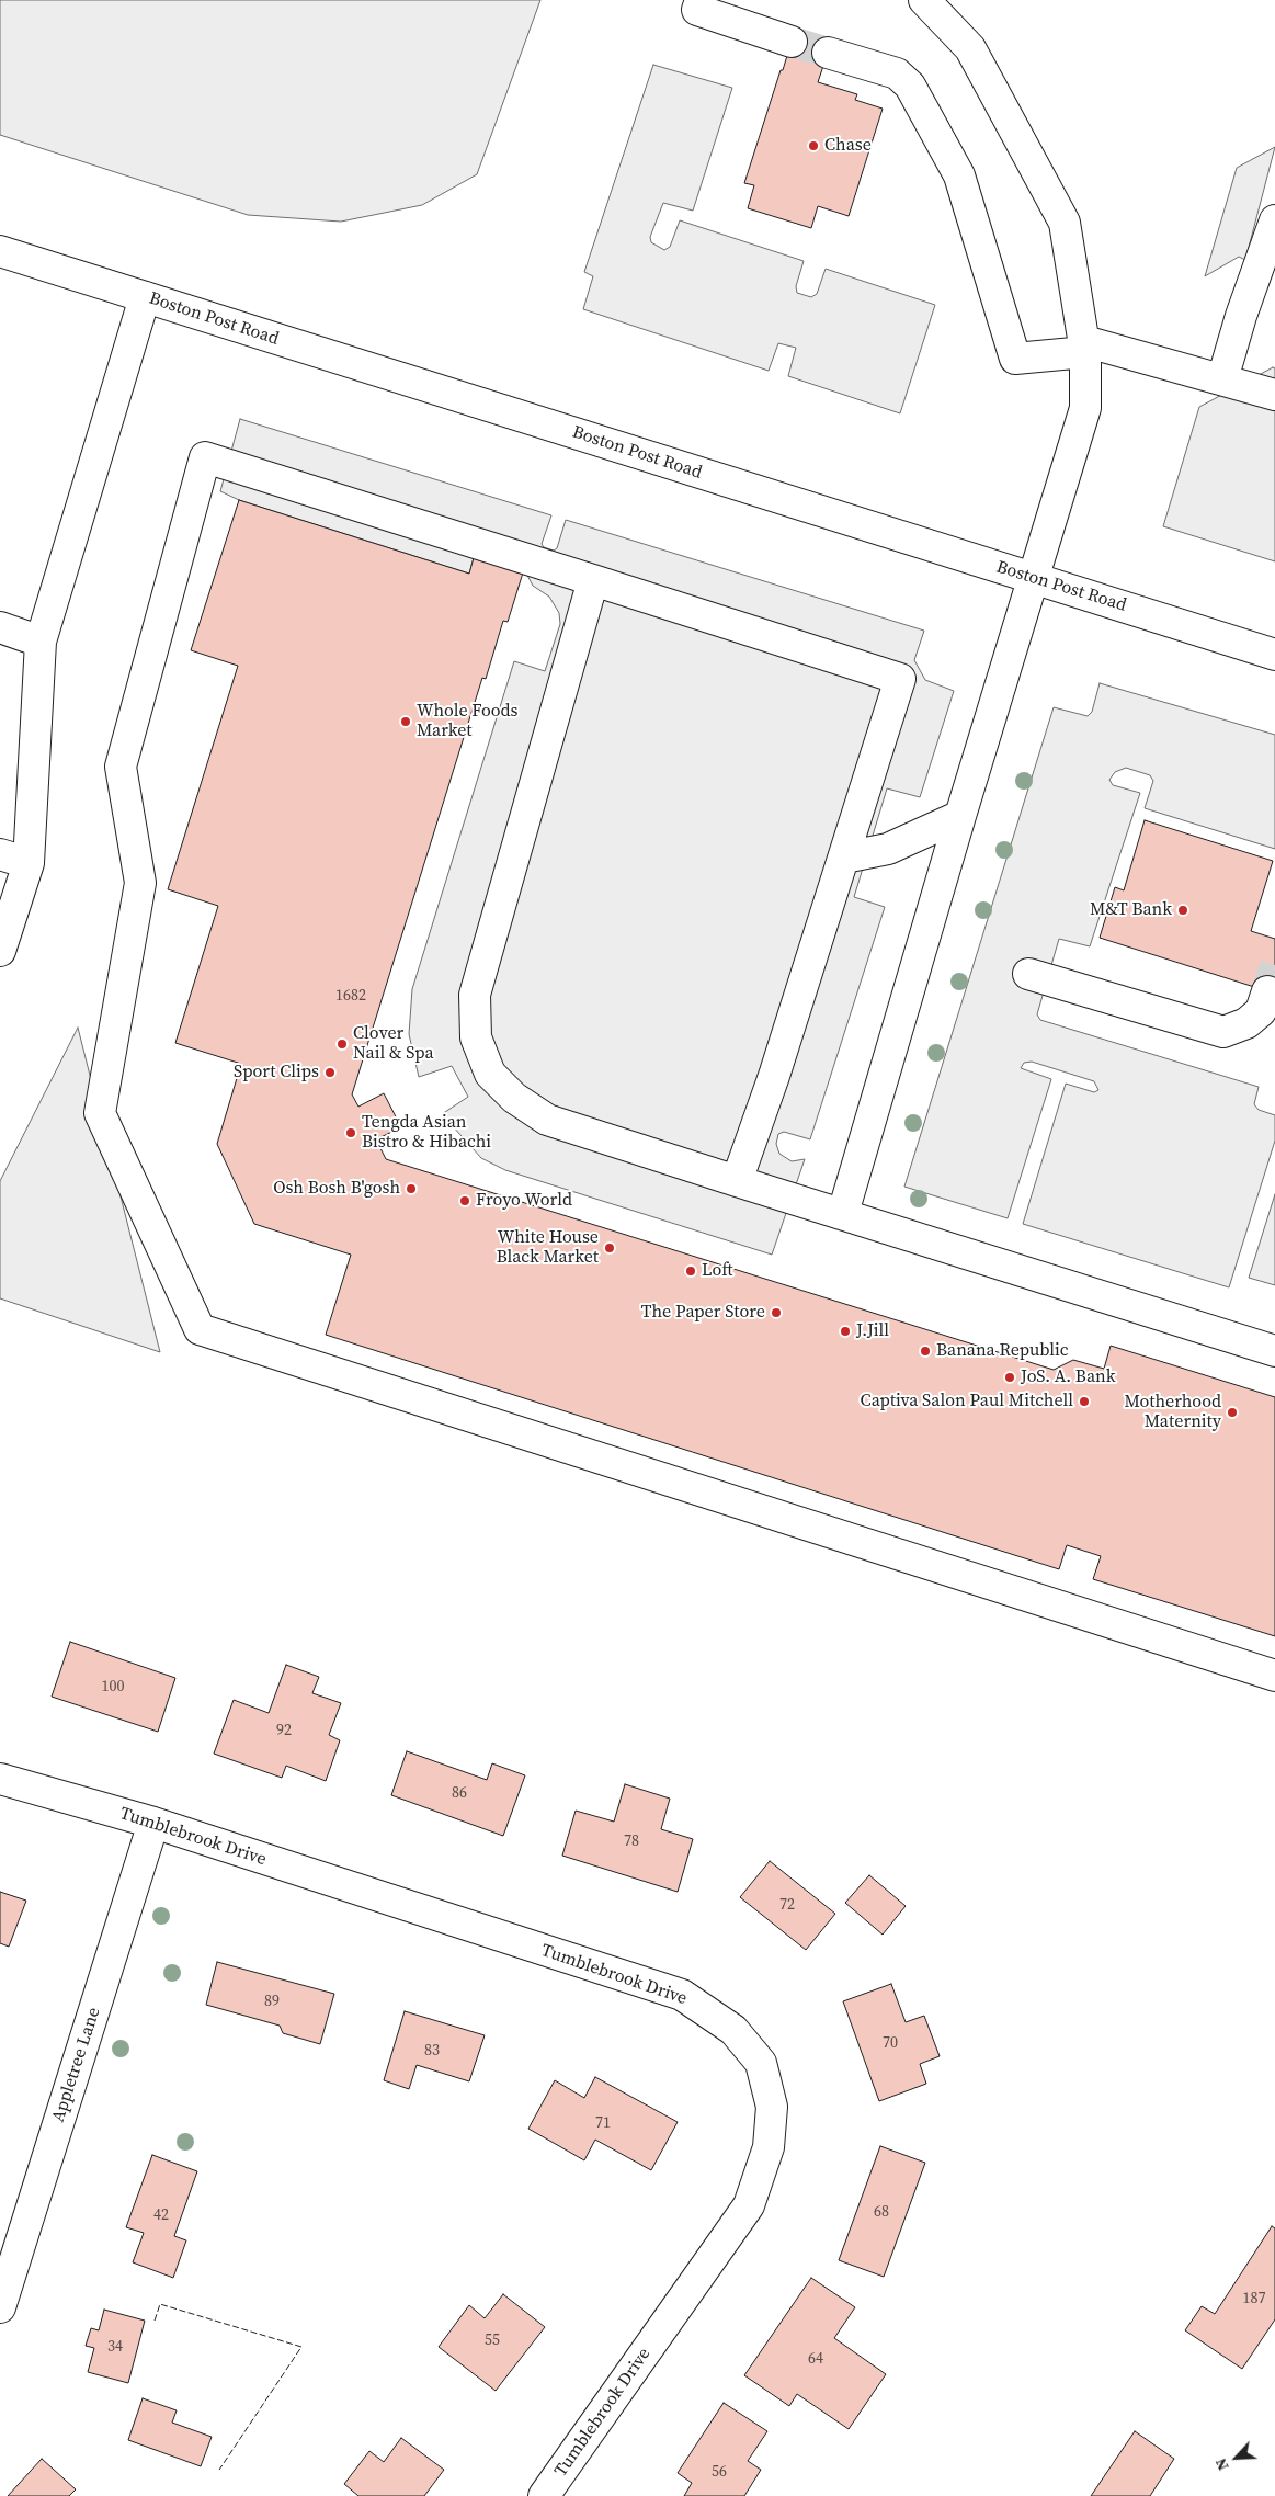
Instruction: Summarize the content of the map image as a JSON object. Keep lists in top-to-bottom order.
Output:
{
  "streets": {
    "street": ["Boston Post Road", "Tumblebrook Drive", "Appletree Lane"]
  },
  "crossings": [
    ["Tumblebrook Drive", "Appletree Lane"]
  ],
  "places": [
    "Chase",
    "Whole Foods Market",
    "M&T Bank",
    "Clover Nail & Spa",
    "Sport Clips",
    "Tengda Asian Bistro & Hibachi",
    "Osh Bosh B'gosh",
    "Froyo World",
    "White House Black Market",
    "Loft",
    "The Paper Store",
    "J.Jill",
    "Banana Republic",
    "JoS. A. Bank",
    "Captiva Salon Paul Mitchell",
    "Motherhood Maternity"
  ],
  "house_numbers": [
    "1682",
    "100",
    "92",
    "86",
    "78",
    "72",
    "89",
    "70",
    "83",
    "71",
    "68",
    "42",
    "187",
    "55",
    "34",
    "64",
    "56"
  ],
  "north": "bottom left"
}
